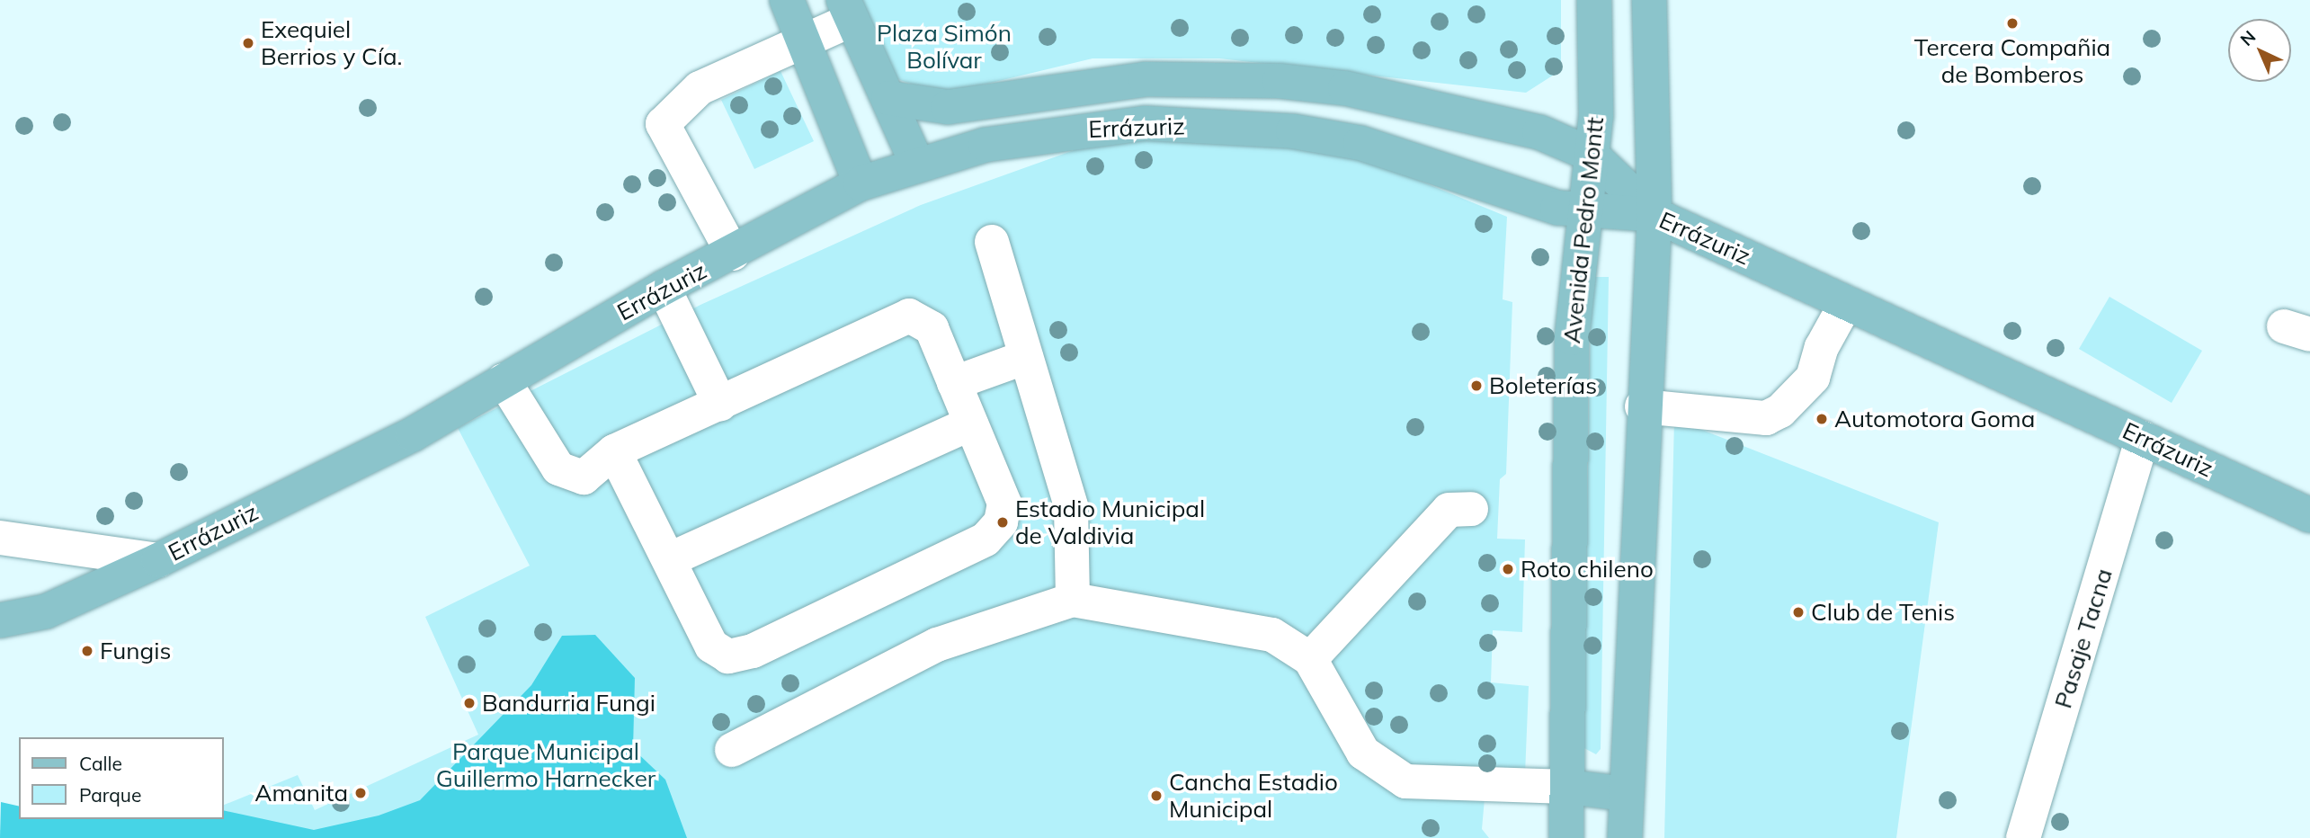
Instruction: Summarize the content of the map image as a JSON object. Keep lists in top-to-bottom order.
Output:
{
  "streets": {
    "main road": ["Errázuriz", "Avenida Pedro Montt"],
    "street": ["Pasaje Tacna"]
  },
  "crossings": [
    ["Errázuriz", "Avenida Pedro Montt"],
    ["Errázuriz", "Pasaje Tacna"]
  ],
  "parks": ["Plaza Simón Bolívar", "Parque Municipal Guillermo Harnecker"],
  "places": [
    "Tercera Compañia de Bomberos",
    "Exequiel Berrios y Cía.",
    "Boleterías",
    "Automotora Goma",
    "Estadio Municipal de Valdivia",
    "Roto chileno",
    "Club de Tenis",
    "Fungis",
    "Bandurria Fungi",
    "Amanita",
    "Cancha Estadio Municipal"
  ],
  "legend": ["Calle", "Parque"],
  "north": "top left"
}
